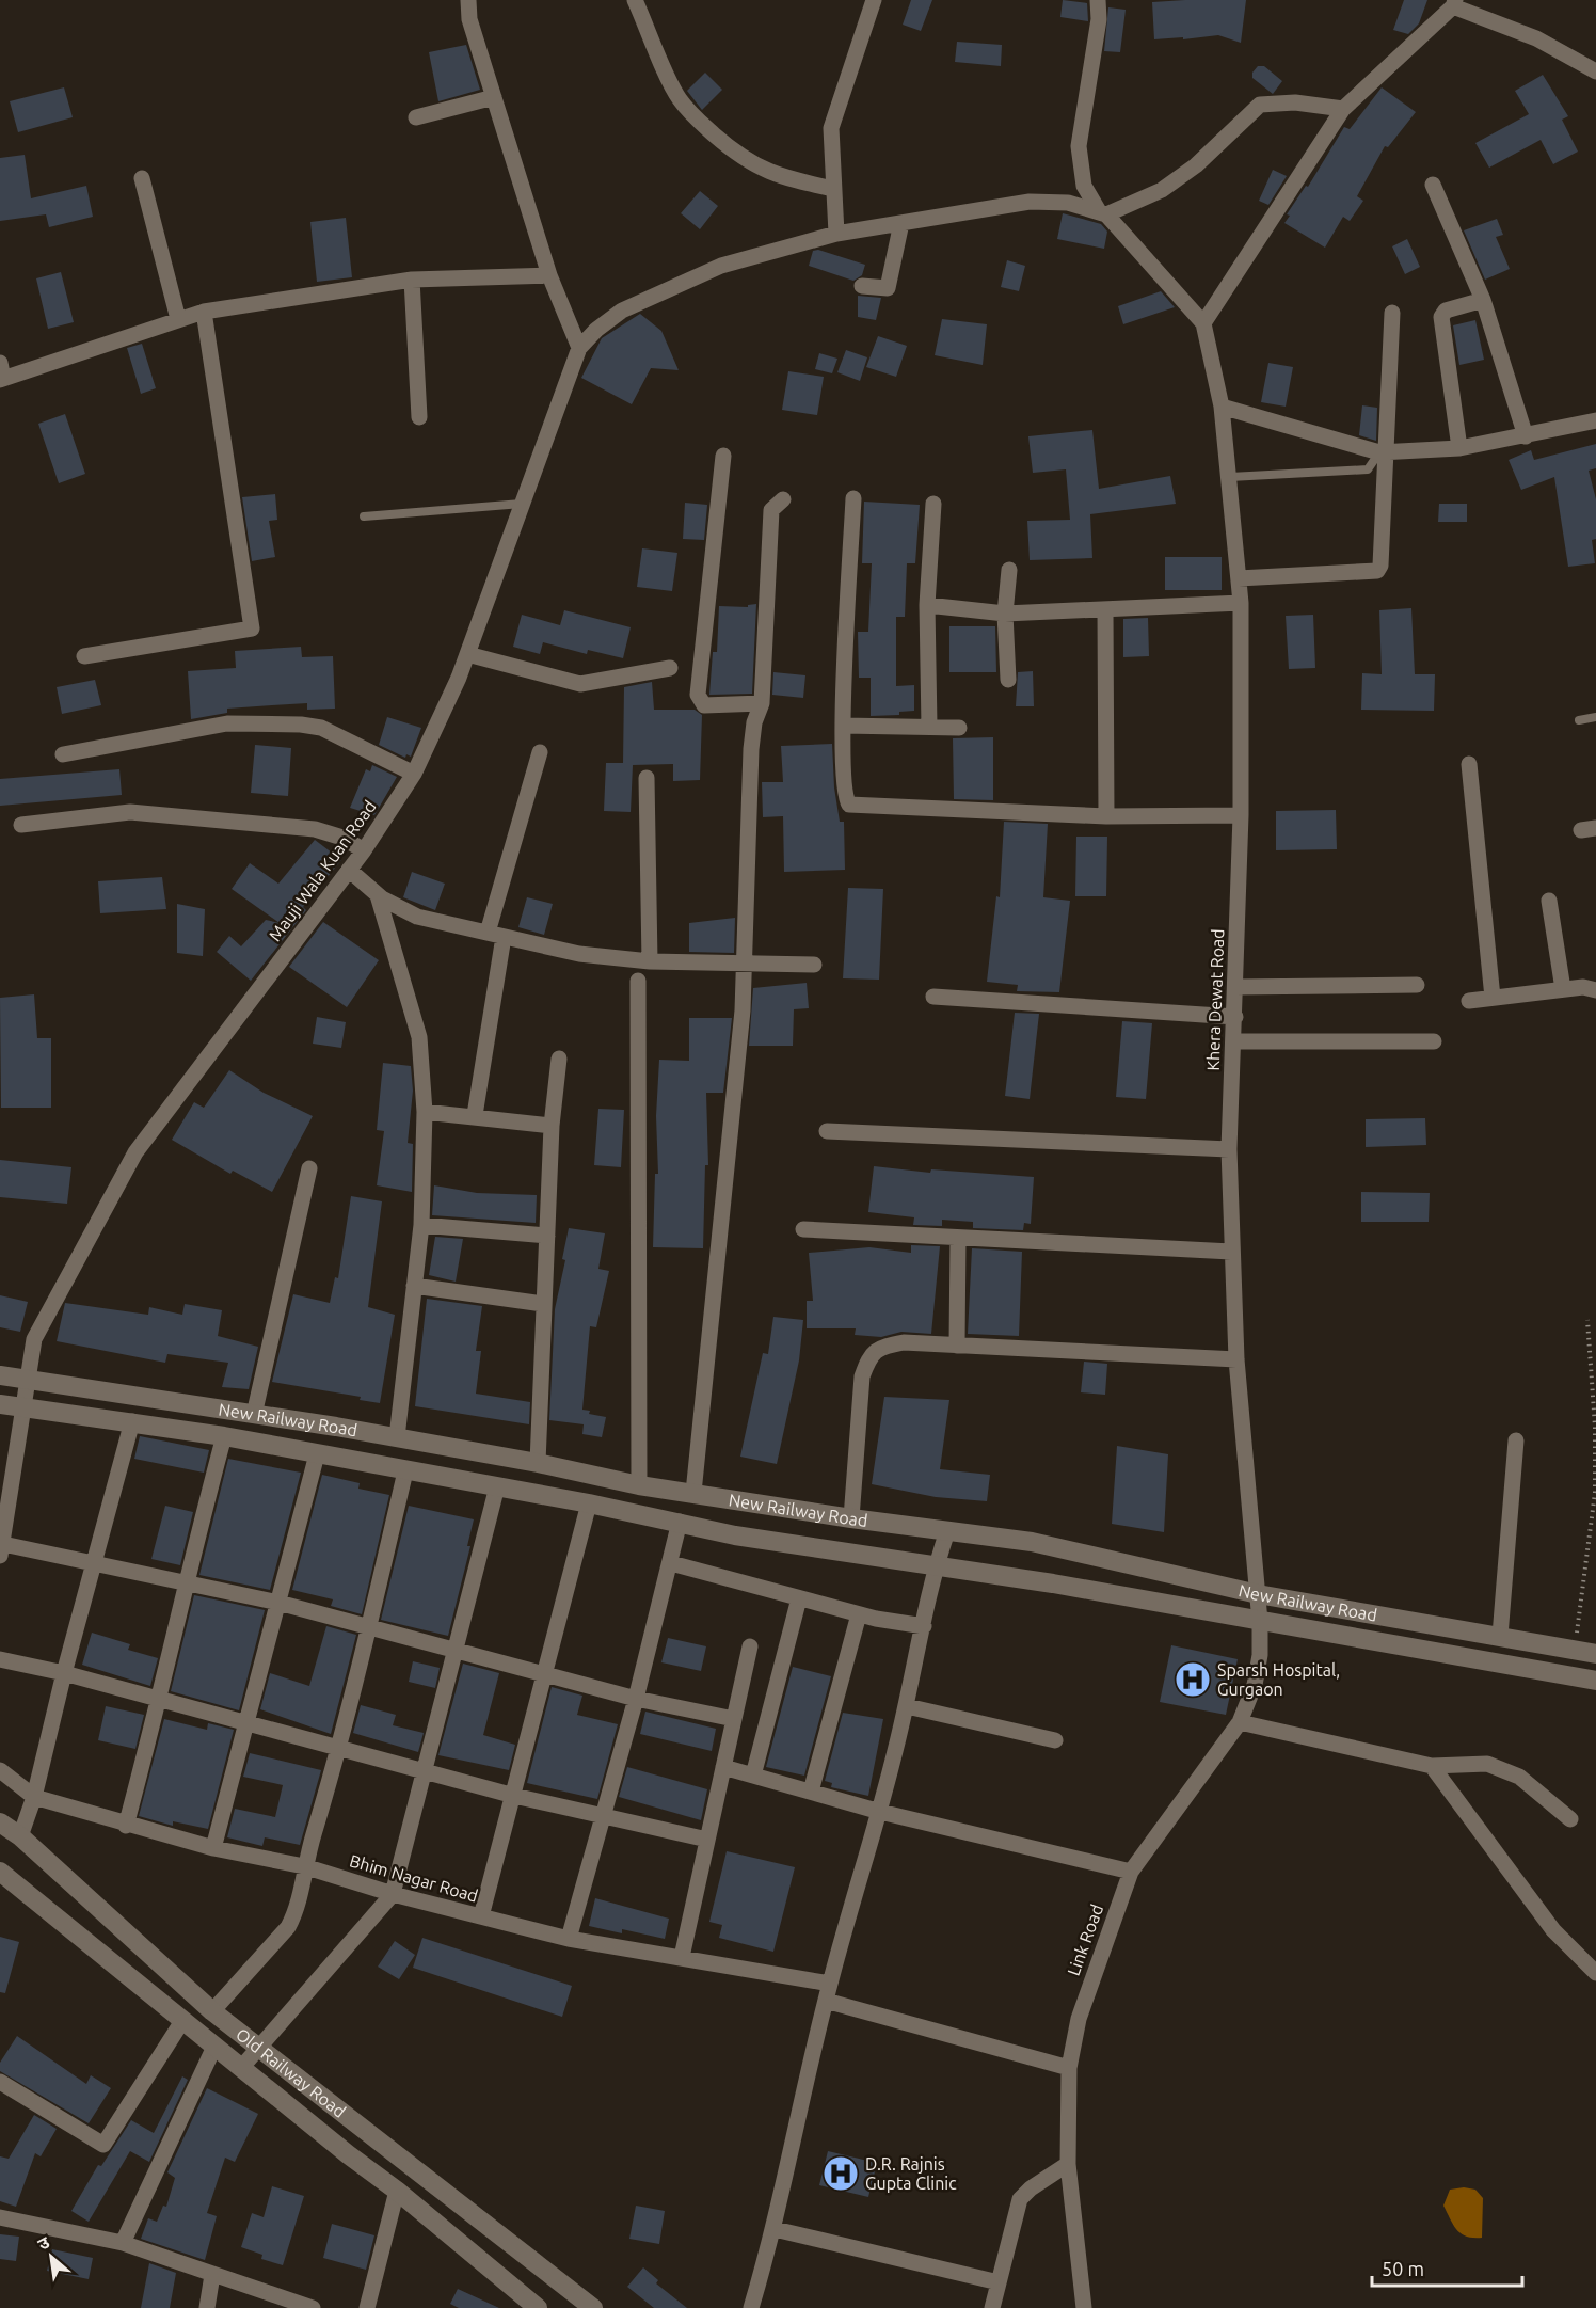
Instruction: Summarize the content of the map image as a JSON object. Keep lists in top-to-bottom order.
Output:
{
  "streets": {
    "main road": ["New Railway Road", "Old Railway Road"],
    "street": [
      "Mauji Wala Kuan Road",
      "Khera Dewat Road",
      "Bhim Nagar Road",
      "Link Road"
    ]
  },
  "crossings": [
    ["Mauji Wala Kuan Road", "New Railway Road"],
    ["Khera Dewat Road", "New Railway Road"],
    ["Khera Dewat Road", "Link Road"],
    ["New Railway Road", "Link Road"]
  ],
  "places": {
    "hospital": ["Sparsh Hospital, Gurgaon", "D.R. Rajnis Gupta Clinic"]
  },
  "scale_bar": "50 m",
  "north": "top left"
}
